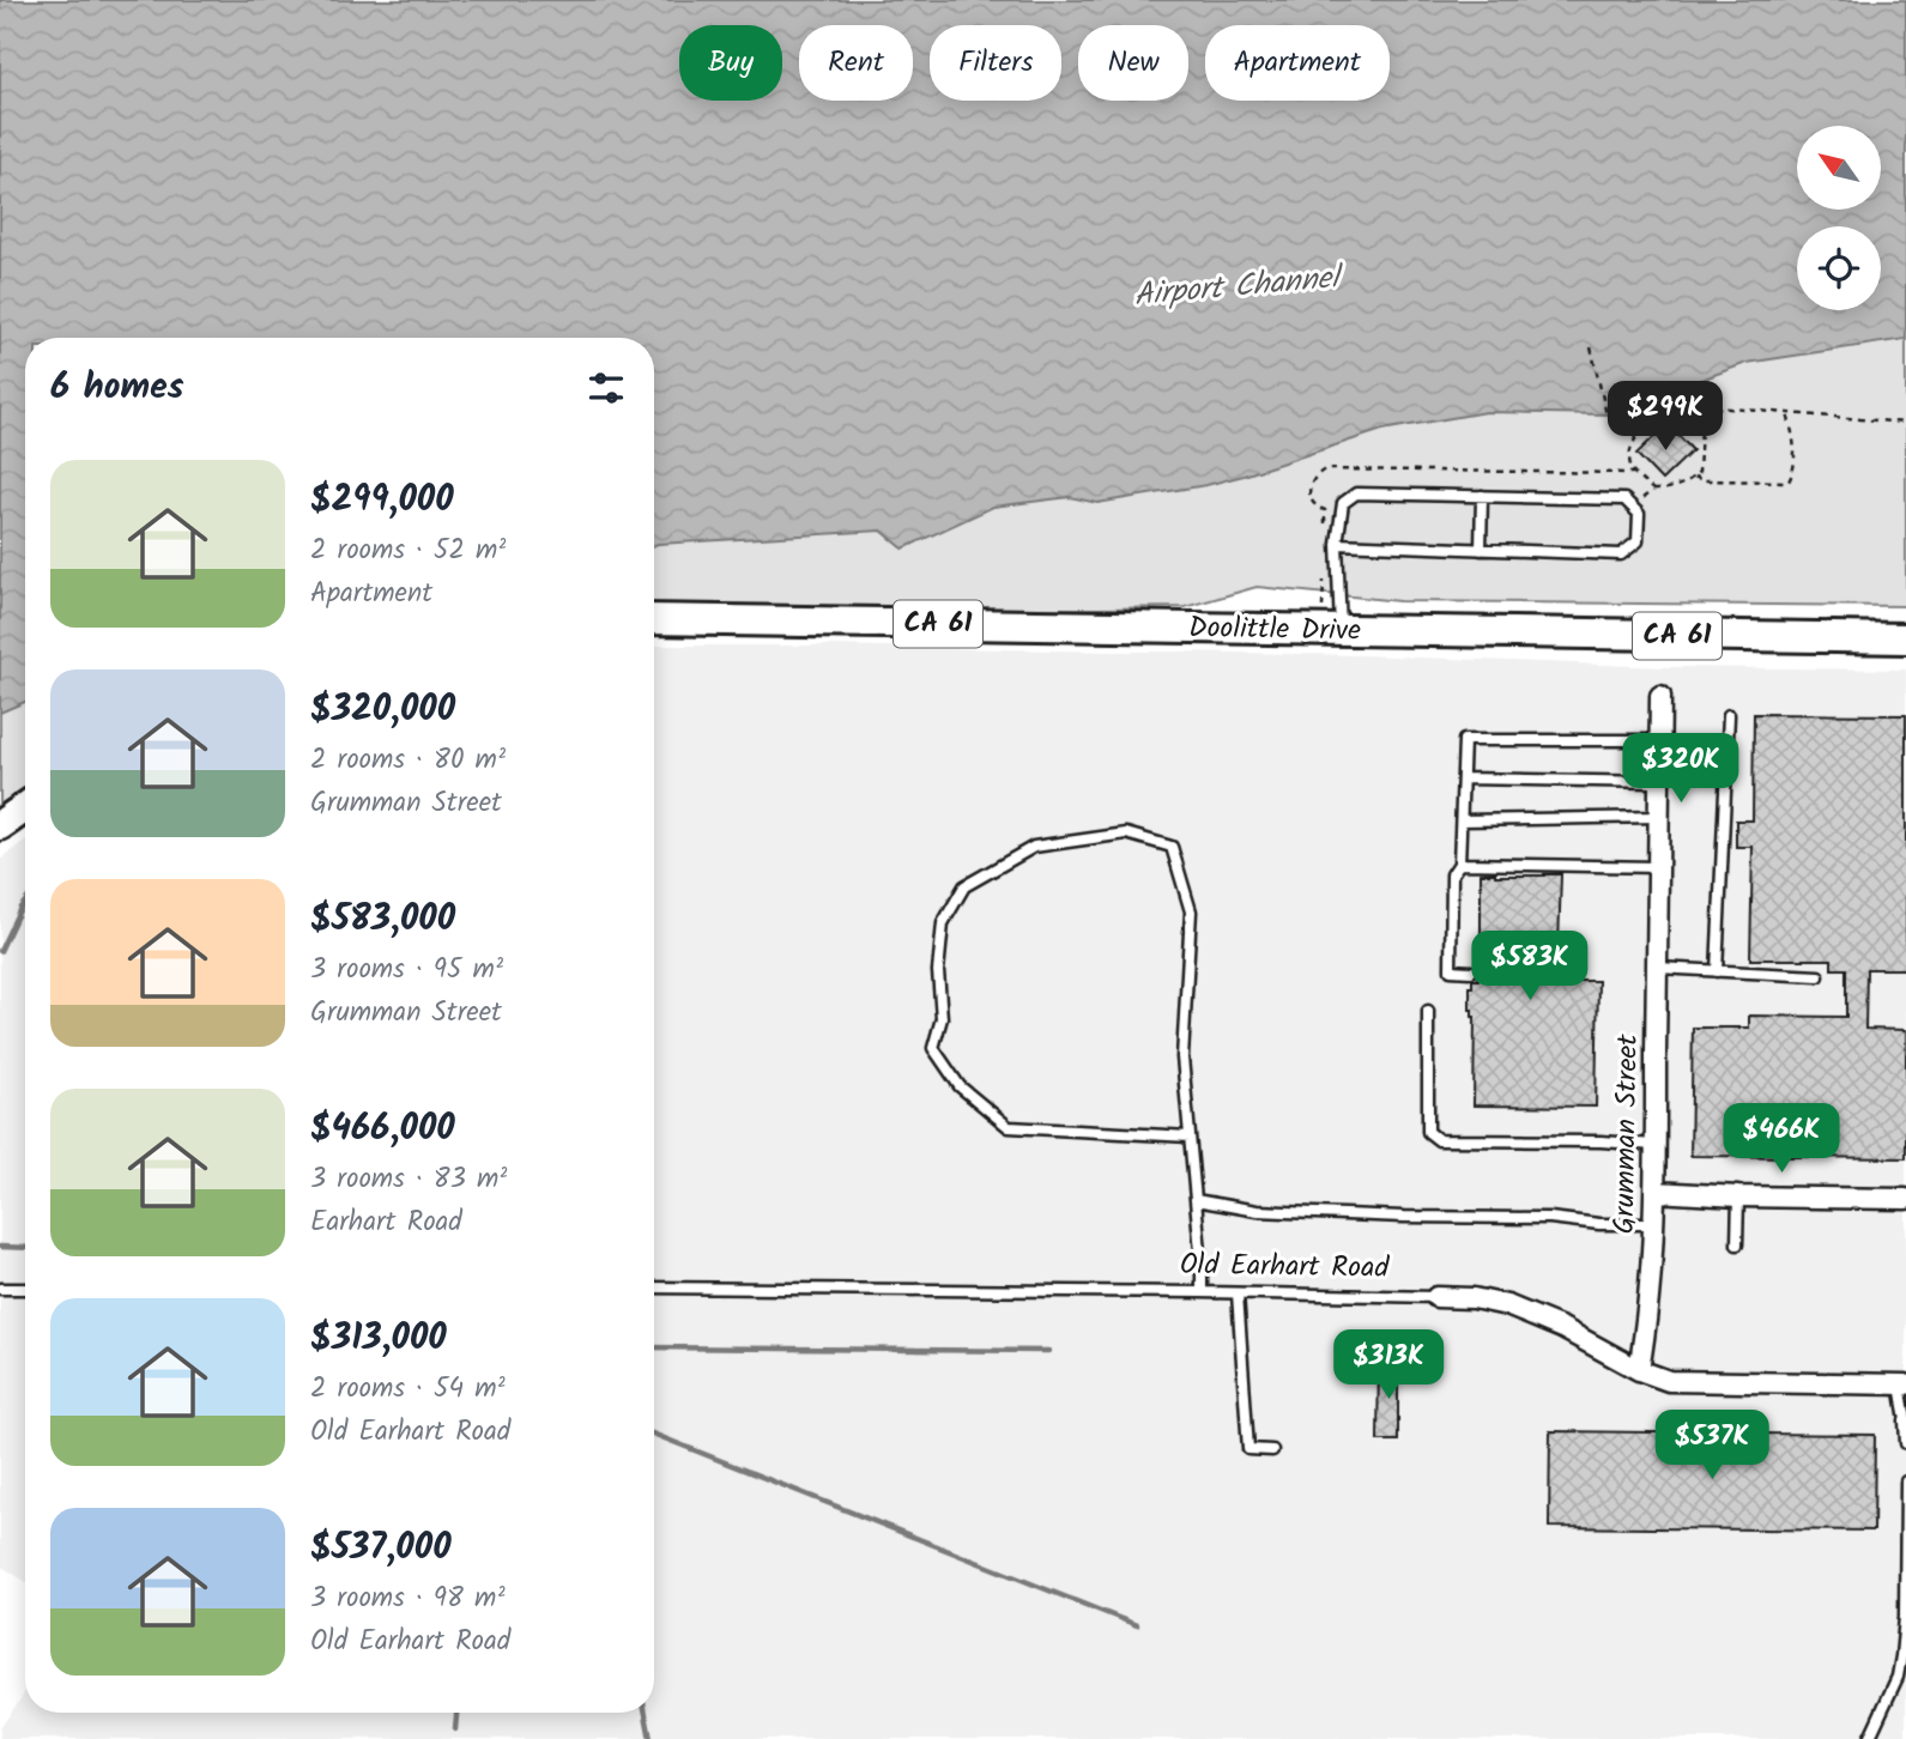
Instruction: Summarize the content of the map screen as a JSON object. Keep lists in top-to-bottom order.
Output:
{
  "streets": {
    "main road": ["CA 61", "Doolittle Drive"],
    "street": ["Grumman Street", "Old Earhart Road"]
  },
  "crossings": [
    ["Grumman Street", "Old Earhart Road"]
  ],
  "water": ["Airport Channel"],
  "north": "top left",
  "page": {
    "chip": [
      "Buy",
      "Rent",
      "Filters",
      "New",
      "Apartment"
    ],
    "heading": "6 homes",
    "price": [
      "$299K",
      "$320K",
      "$583K",
      "$466K",
      "$313K",
      "$537K"
    ],
    "list": [
      {
        "name": "$299,000",
        "note": "2 rooms · 52 m² · Apartment"
      },
      {
        "name": "$320,000",
        "note": "2 rooms · 80 m² · Grumman Street"
      },
      {
        "name": "$583,000",
        "note": "3 rooms · 95 m² · Grumman Street"
      },
      {
        "name": "$466,000",
        "note": "3 rooms · 83 m² · Earhart Road"
      },
      {
        "name": "$313,000",
        "note": "2 rooms · 54 m² · Old Earhart Road"
      },
      {
        "name": "$537,000",
        "note": "3 rooms · 98 m² · Old Earhart Road"
      }
    ]
  }
}
